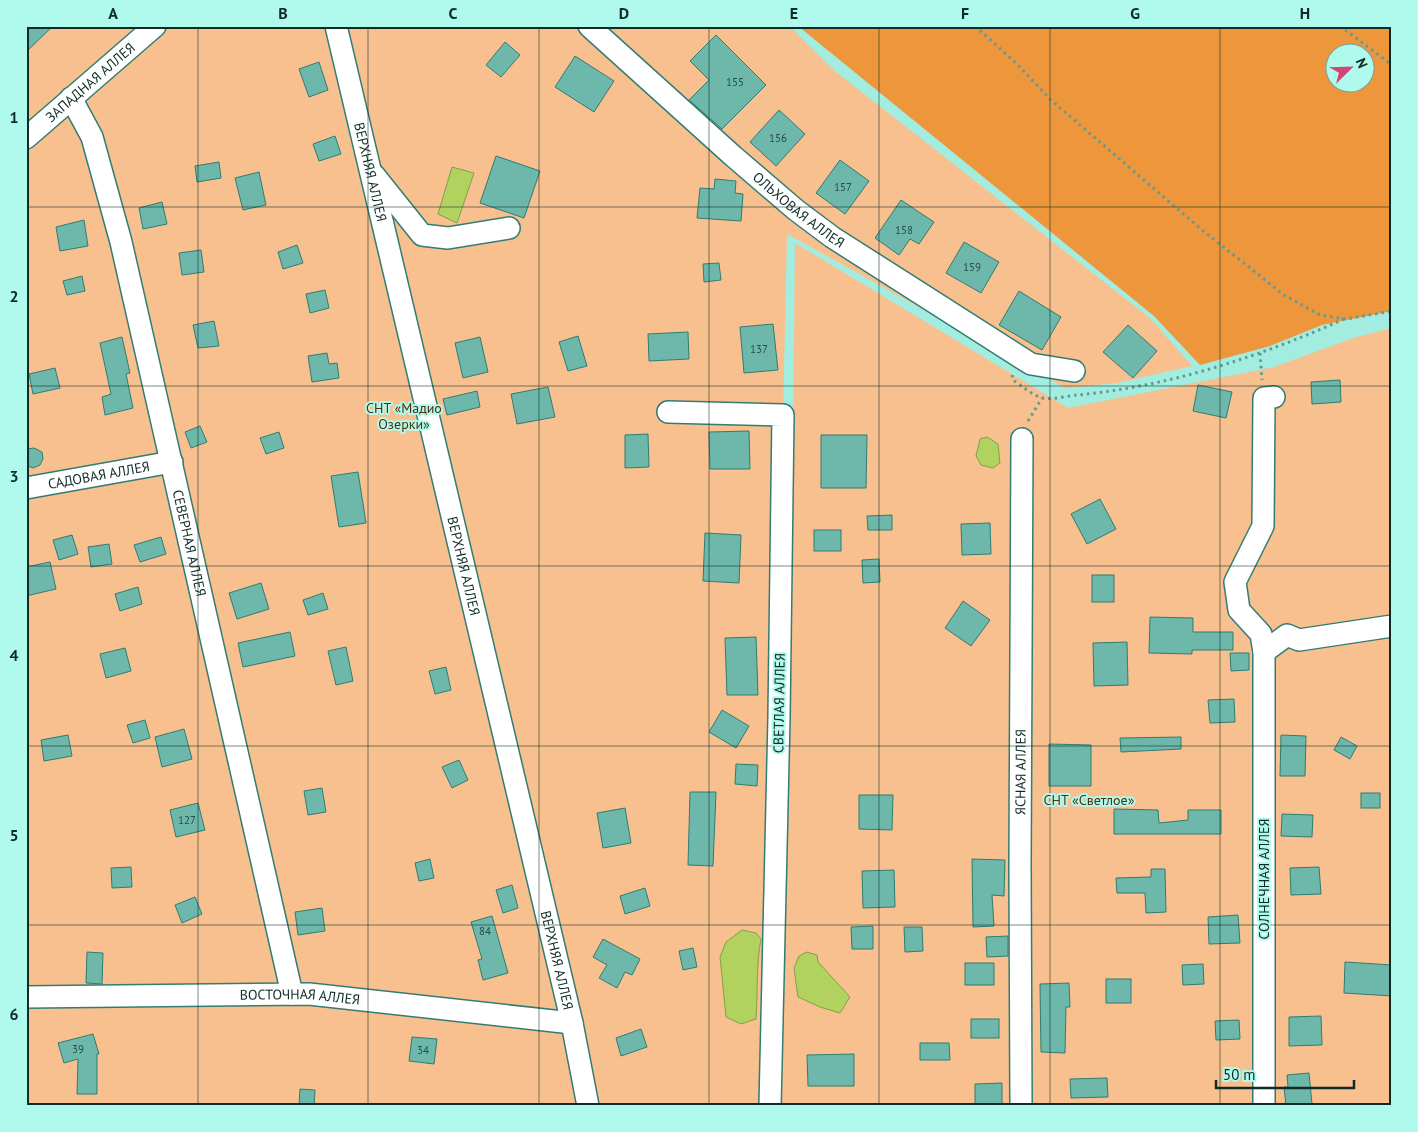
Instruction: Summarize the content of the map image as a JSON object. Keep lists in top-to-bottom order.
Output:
{
  "streets": {
    "street": [
      "ЗАПАДНАЯ АЛЛЕЯ",
      "ВЕРХНЯЯ АЛЛЕЯ",
      "ОЛЬХОВАЯ АЛЛЕЯ",
      "САДОВАЯ АЛЛЕЯ",
      "СЕВЕРНАЯ АЛЛЕЯ",
      "СВЕТЛАЯ АЛЛЕЯ",
      "ЯСНАЯ АЛЛЕЯ",
      "СОЛНЕЧНАЯ АЛЛЕЯ",
      "ВОСТОЧНАЯ АЛЛЕЯ"
    ]
  },
  "crossings": [
    ["ЗАПАДНАЯ АЛЛЕЯ", "СЕВЕРНАЯ АЛЛЕЯ"],
    ["ВЕРХНЯЯ АЛЛЕЯ", "ВОСТОЧНАЯ АЛЛЕЯ"],
    ["САДОВАЯ АЛЛЕЯ", "СЕВЕРНАЯ АЛЛЕЯ"],
    ["СЕВЕРНАЯ АЛЛЕЯ", "ВОСТОЧНАЯ АЛЛЕЯ"]
  ],
  "parks": ["СНТ «Мадио Озерки»", "СНТ «Светлое»"],
  "house_numbers": [
    "155",
    "156",
    "157",
    "158",
    "159",
    "137",
    "127",
    "84",
    "39",
    "34"
  ],
  "scale_bar": "50 m",
  "north": "top right",
  "grid": {
    "columns": [
      "A",
      "B",
      "C",
      "D",
      "E",
      "F",
      "G",
      "H"
    ],
    "rows": [
      "1",
      "2",
      "3",
      "4",
      "5",
      "6"
    ]
  }
}
